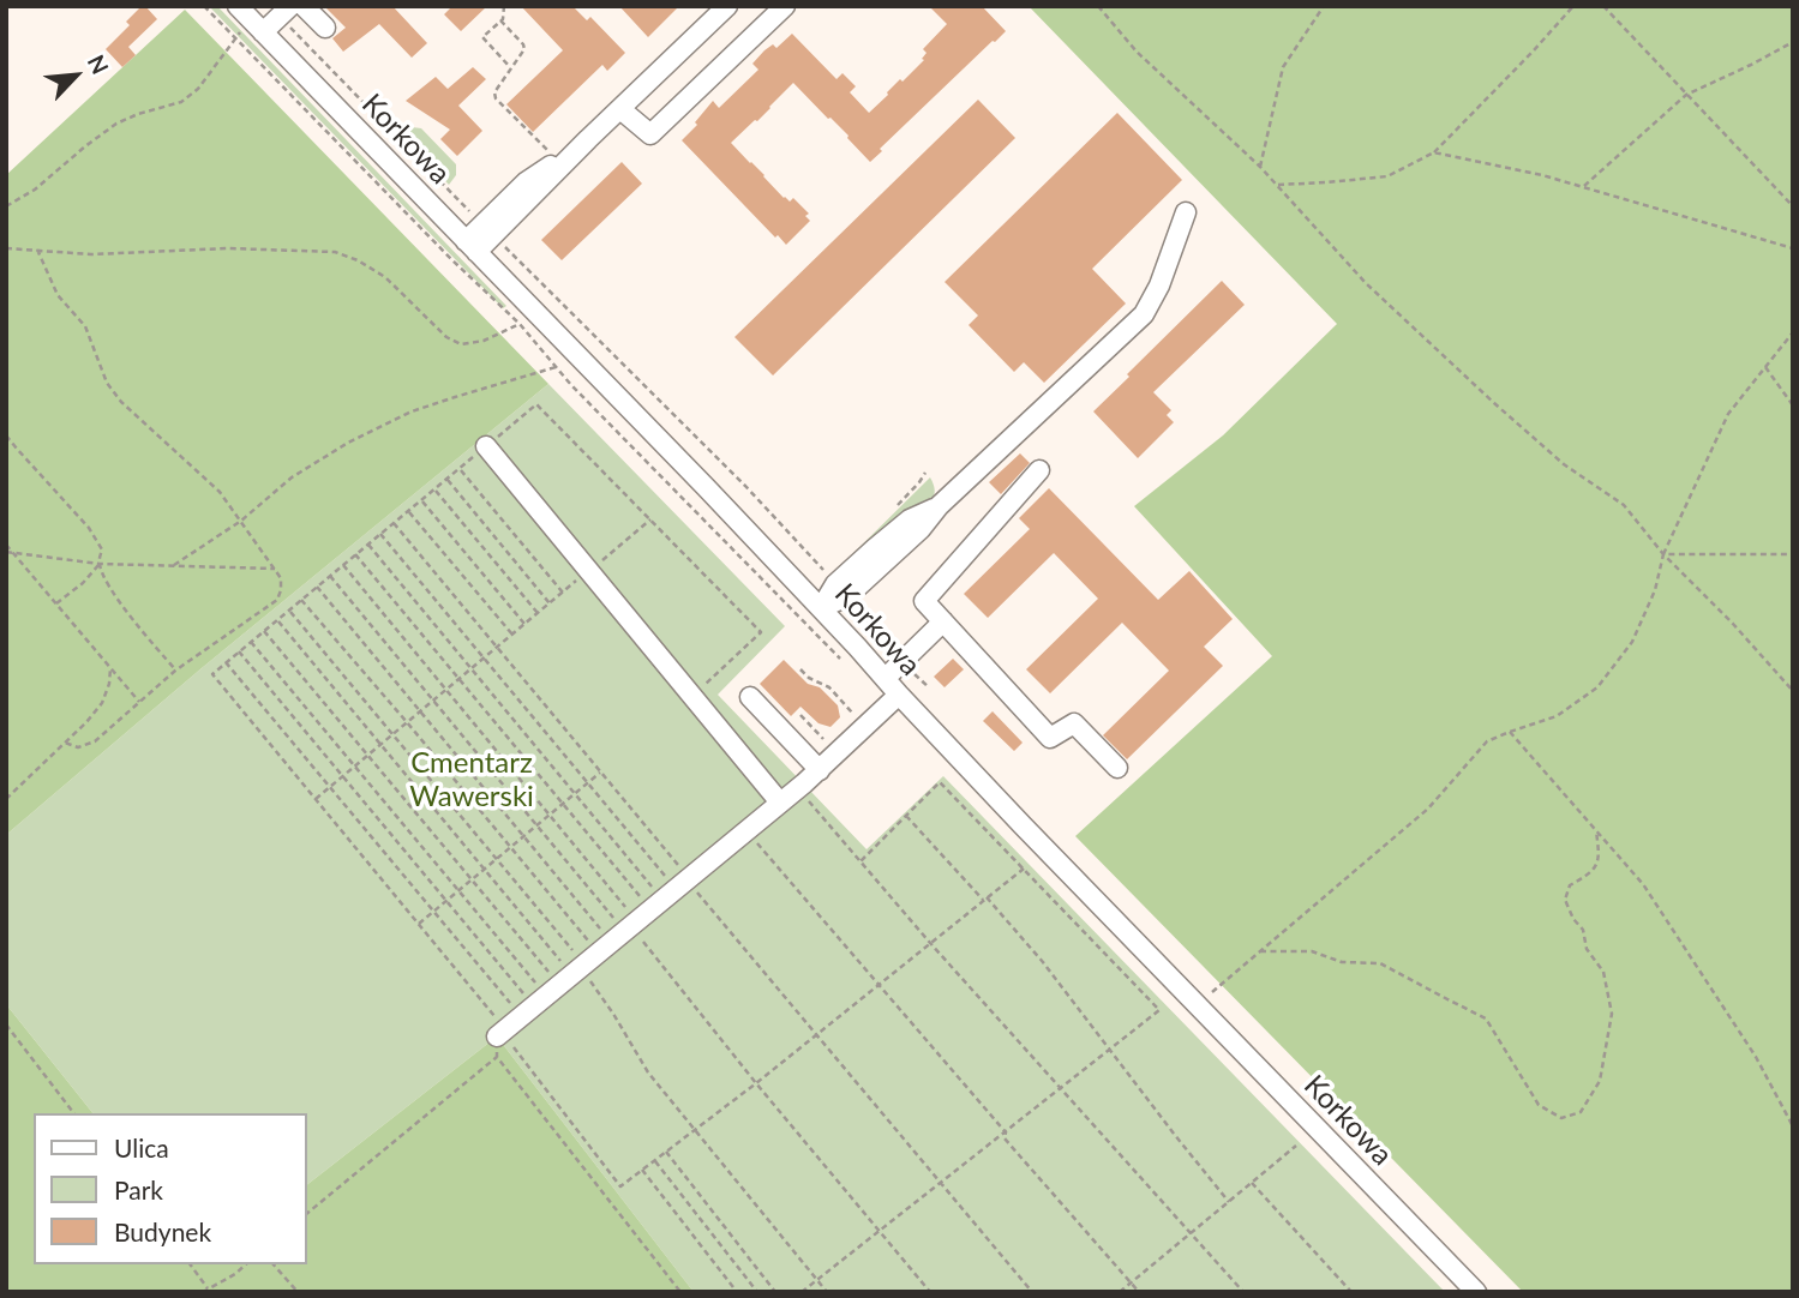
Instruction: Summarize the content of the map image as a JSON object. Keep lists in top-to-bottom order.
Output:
{
  "streets": {
    "street": ["Korkowa"]
  },
  "parks": ["Cmentarz Wawerski"],
  "legend": ["Ulica", "Park", "Budynek"],
  "north": "top right"
}
